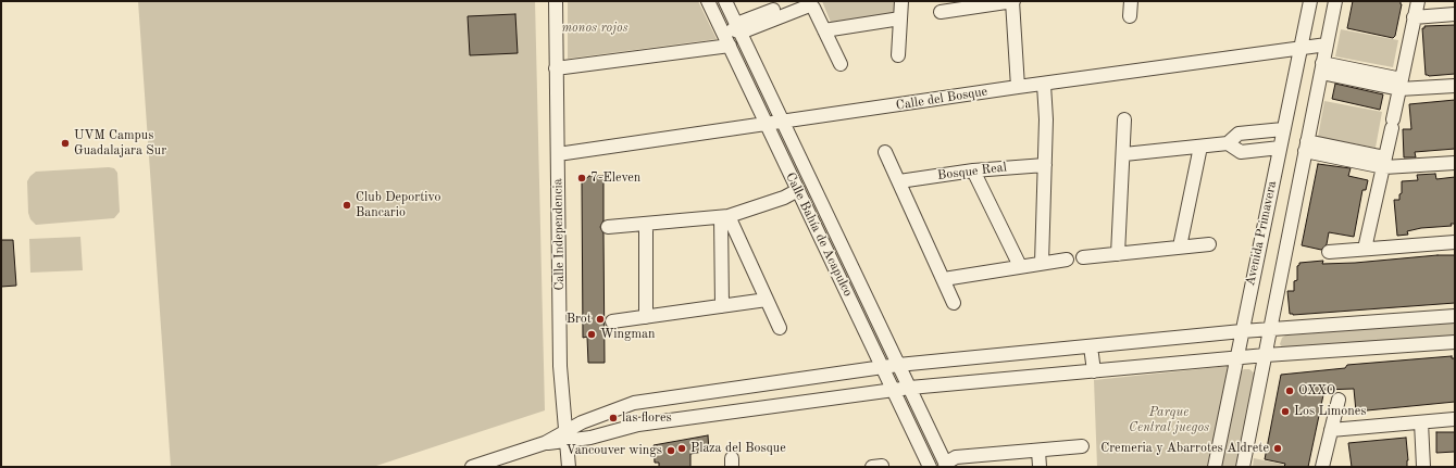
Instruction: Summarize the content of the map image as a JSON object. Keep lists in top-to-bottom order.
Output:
{
  "streets": {
    "street": [
      "Calle del Bosque",
      "Bosque Real",
      "Avenida Primavera",
      "Calle Independencia",
      "Calle Bahía de Acapulco"
    ]
  },
  "crossings": [
    ["Calle del Bosque", "Avenida Primavera"],
    ["Calle del Bosque", "Calle Independencia"],
    ["Calle del Bosque", "Calle Bahía de Acapulco"]
  ],
  "parks": ["monos rojos", "Parque Central juegos"],
  "places": [
    "UVM Campus Guadalajara Sur",
    "7-Eleven",
    "Club Deportivo Bancario",
    "Brot",
    "Wingman",
    "OXXO",
    "Los Limones",
    "las flores",
    "Plaza del Bosque",
    "Cremeria y Abarrotes Aldrete",
    "Vancouver wings"
  ]
}
